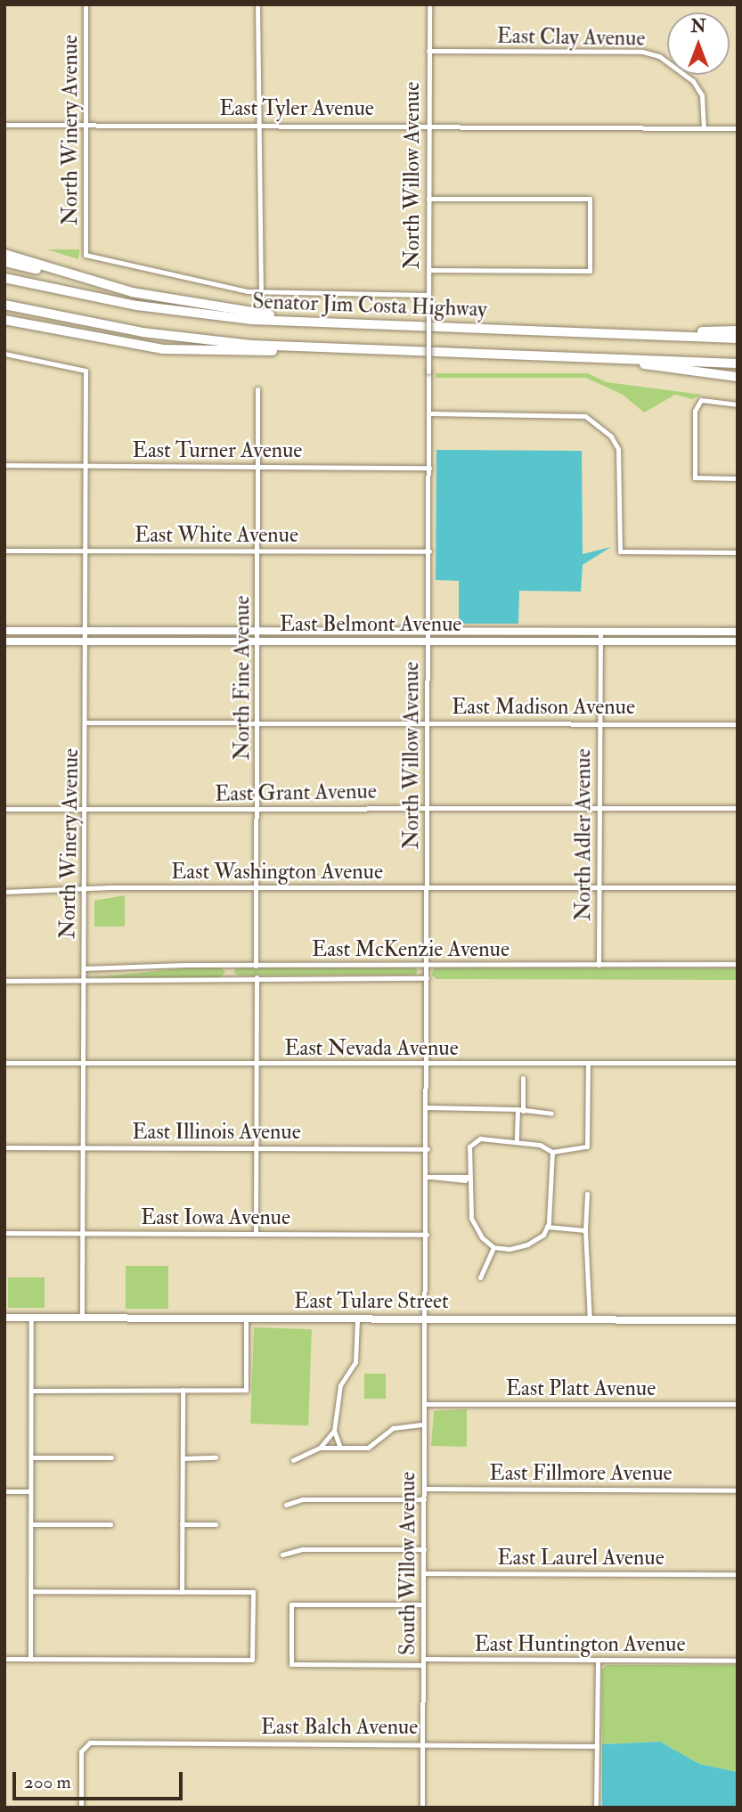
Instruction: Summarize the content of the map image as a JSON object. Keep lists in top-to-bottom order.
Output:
{
  "streets": {
    "highway": ["Senator Jim Costa Highway"],
    "main road": ["East Belmont Avenue", "East Tulare Street"],
    "street": [
      "East Clay Avenue",
      "East Tyler Avenue",
      "North Winery Avenue",
      "North Willow Avenue",
      "East Turner Avenue",
      "East White Avenue",
      "North Fine Avenue",
      "East Madison Avenue",
      "East Grant Avenue",
      "North Adler Avenue",
      "East Washington Avenue",
      "East McKenzie Avenue",
      "East Nevada Avenue",
      "East Illinois Avenue",
      "East Iowa Avenue",
      "East Platt Avenue",
      "East Fillmore Avenue",
      "East Laurel Avenue",
      "South Willow Avenue",
      "East Huntington Avenue",
      "East Balch Avenue"
    ]
  },
  "crossings": [
    ["East Clay Avenue", "East Tyler Avenue"],
    ["East Clay Avenue", "North Willow Avenue"],
    ["East Tyler Avenue", "North Winery Avenue"],
    ["East Tyler Avenue", "North Willow Avenue"],
    ["North Winery Avenue", "East Turner Avenue"],
    ["North Winery Avenue", "East White Avenue"],
    ["North Winery Avenue", "East Belmont Avenue"],
    ["North Winery Avenue", "East Madison Avenue"],
    ["North Winery Avenue", "East Grant Avenue"],
    ["North Winery Avenue", "East Washington Avenue"],
    ["North Winery Avenue", "East McKenzie Avenue"],
    ["North Winery Avenue", "East Nevada Avenue"],
    ["North Winery Avenue", "East Illinois Avenue"],
    ["North Winery Avenue", "East Iowa Avenue"],
    ["North Winery Avenue", "East Tulare Street"],
    ["North Willow Avenue", "East Turner Avenue"],
    ["North Willow Avenue", "East White Avenue"],
    ["North Willow Avenue", "East Belmont Avenue"],
    ["North Willow Avenue", "East Madison Avenue"],
    ["North Willow Avenue", "East Grant Avenue"],
    ["North Willow Avenue", "East Washington Avenue"],
    ["North Willow Avenue", "East McKenzie Avenue"],
    ["North Willow Avenue", "East Nevada Avenue"],
    ["North Willow Avenue", "East Illinois Avenue"],
    ["North Willow Avenue", "East Iowa Avenue"],
    ["North Willow Avenue", "East Tulare Street"],
    ["North Willow Avenue", "South Willow Avenue"],
    ["East Turner Avenue", "North Fine Avenue"],
    ["East White Avenue", "North Fine Avenue"],
    ["East Belmont Avenue", "North Fine Avenue"],
    ["East Belmont Avenue", "North Adler Avenue"],
    ["North Fine Avenue", "East Madison Avenue"],
    ["North Fine Avenue", "East Grant Avenue"],
    ["North Fine Avenue", "East Washington Avenue"],
    ["North Fine Avenue", "East McKenzie Avenue"],
    ["East Madison Avenue", "North Adler Avenue"],
    ["East Grant Avenue", "North Adler Avenue"],
    ["North Adler Avenue", "East Washington Avenue"],
    ["North Adler Avenue", "East McKenzie Avenue"],
    ["East Tulare Street", "South Willow Avenue"],
    ["East Platt Avenue", "South Willow Avenue"],
    ["East Fillmore Avenue", "South Willow Avenue"],
    ["East Laurel Avenue", "South Willow Avenue"],
    ["South Willow Avenue", "East Huntington Avenue"],
    ["South Willow Avenue", "East Balch Avenue"]
  ],
  "scale_bar": "200 m",
  "north": "top"
}
